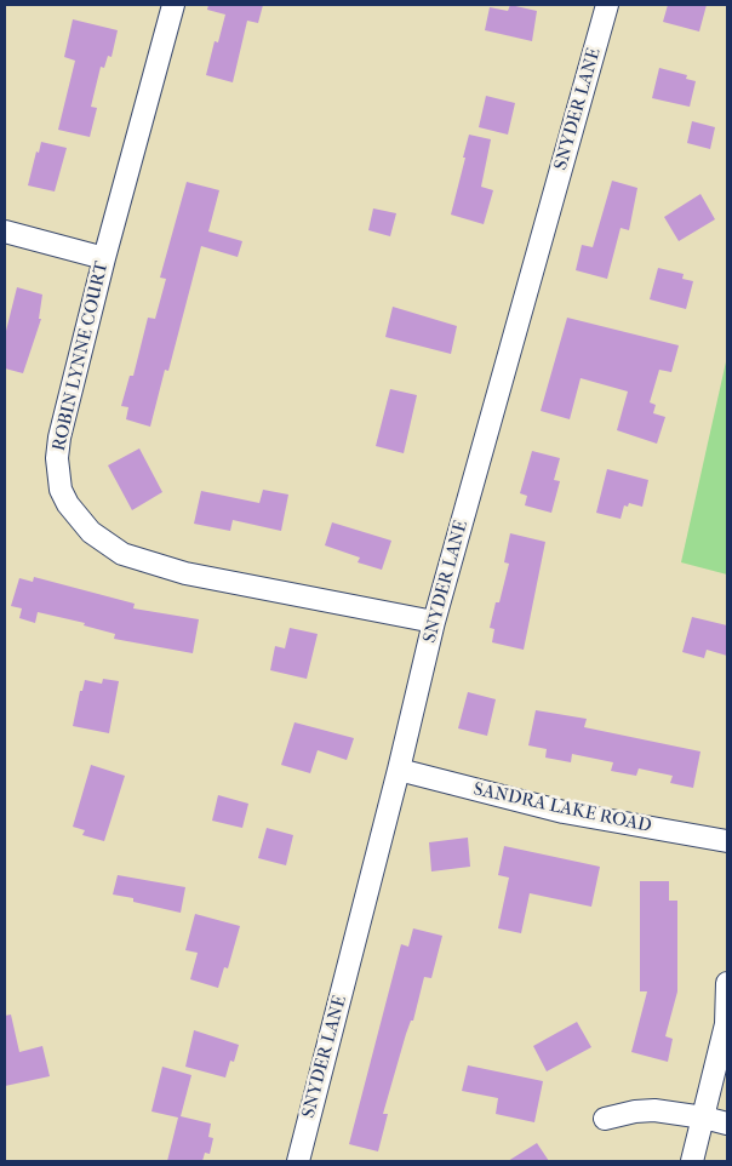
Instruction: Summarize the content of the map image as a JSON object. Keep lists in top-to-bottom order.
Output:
{
  "streets": {
    "street": ["SNYDER LANE", "ROBIN LYNNE COURT", "SANDRA LAKE ROAD"]
  },
  "crossings": [
    ["SNYDER LANE", "ROBIN LYNNE COURT"],
    ["SNYDER LANE", "SANDRA LAKE ROAD"]
  ]
}
